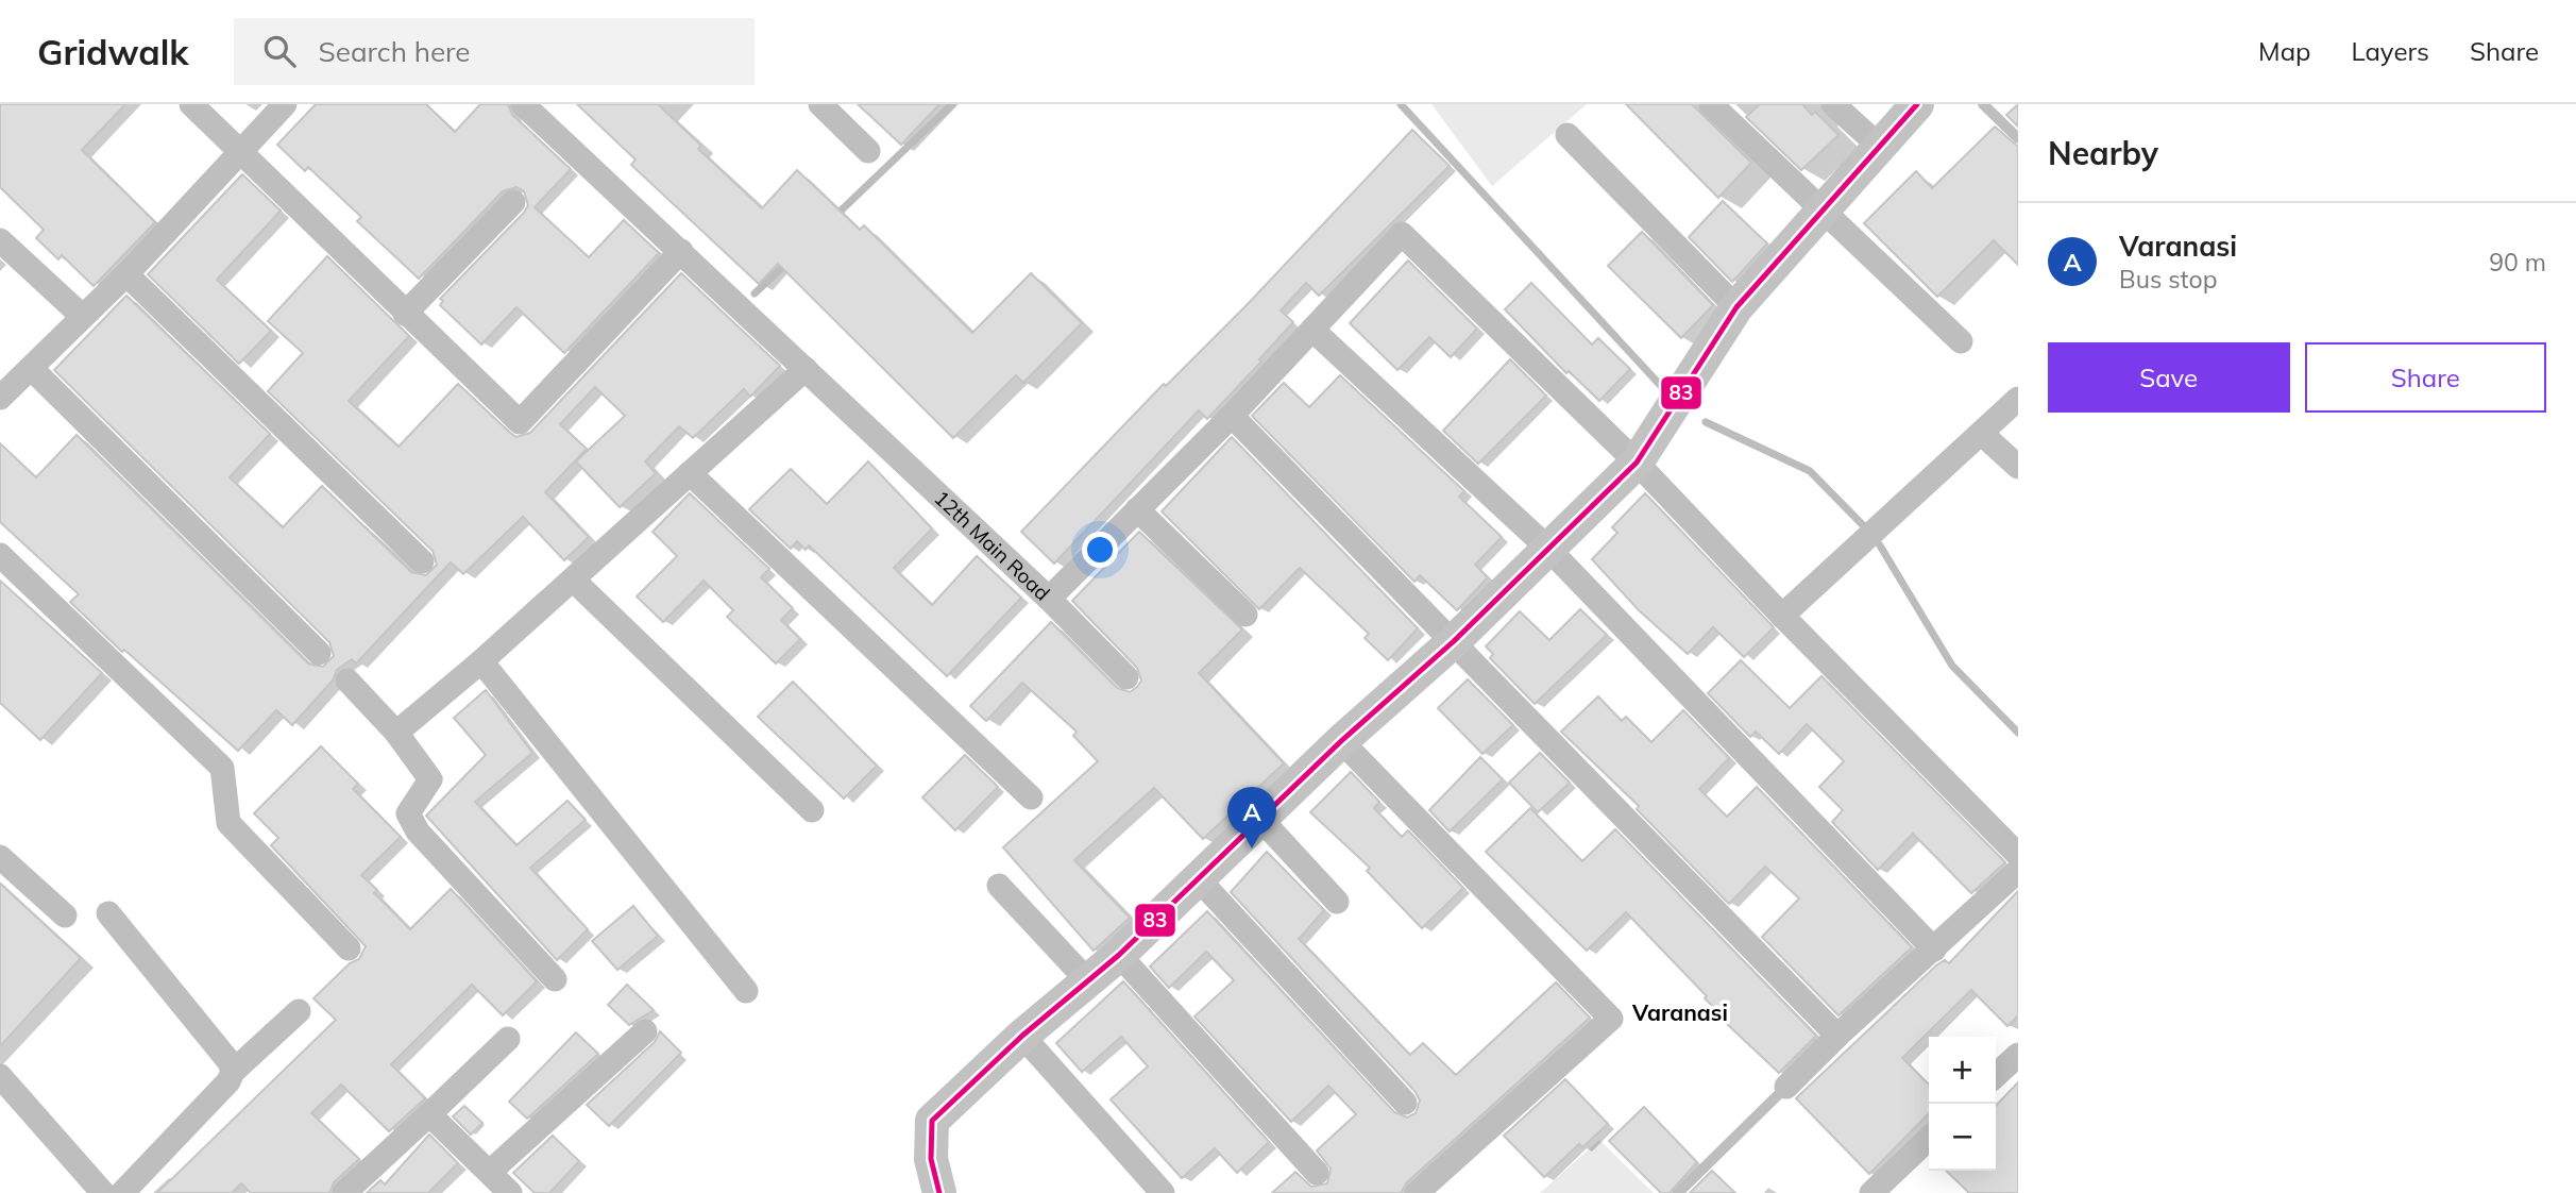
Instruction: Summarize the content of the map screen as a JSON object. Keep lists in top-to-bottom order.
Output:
{
  "streets": {
    "street": ["12th Main Road"]
  },
  "districts": ["Varanasi"],
  "lines": ["transit line 83"],
  "page": {
    "header": "Gridwalk",
    "search": "Search here",
    "nav": ["Map", "Layers", "Share"],
    "heading": "Nearby",
    "list": [
      {
        "mark": "A",
        "name": "Varanasi",
        "note": "Bus stop",
        "value": "90 m"
      }
    ],
    "buttons": ["Save", "Share"],
    "pins": "A",
    "map_buttons": ["+", "−"]
  }
}
